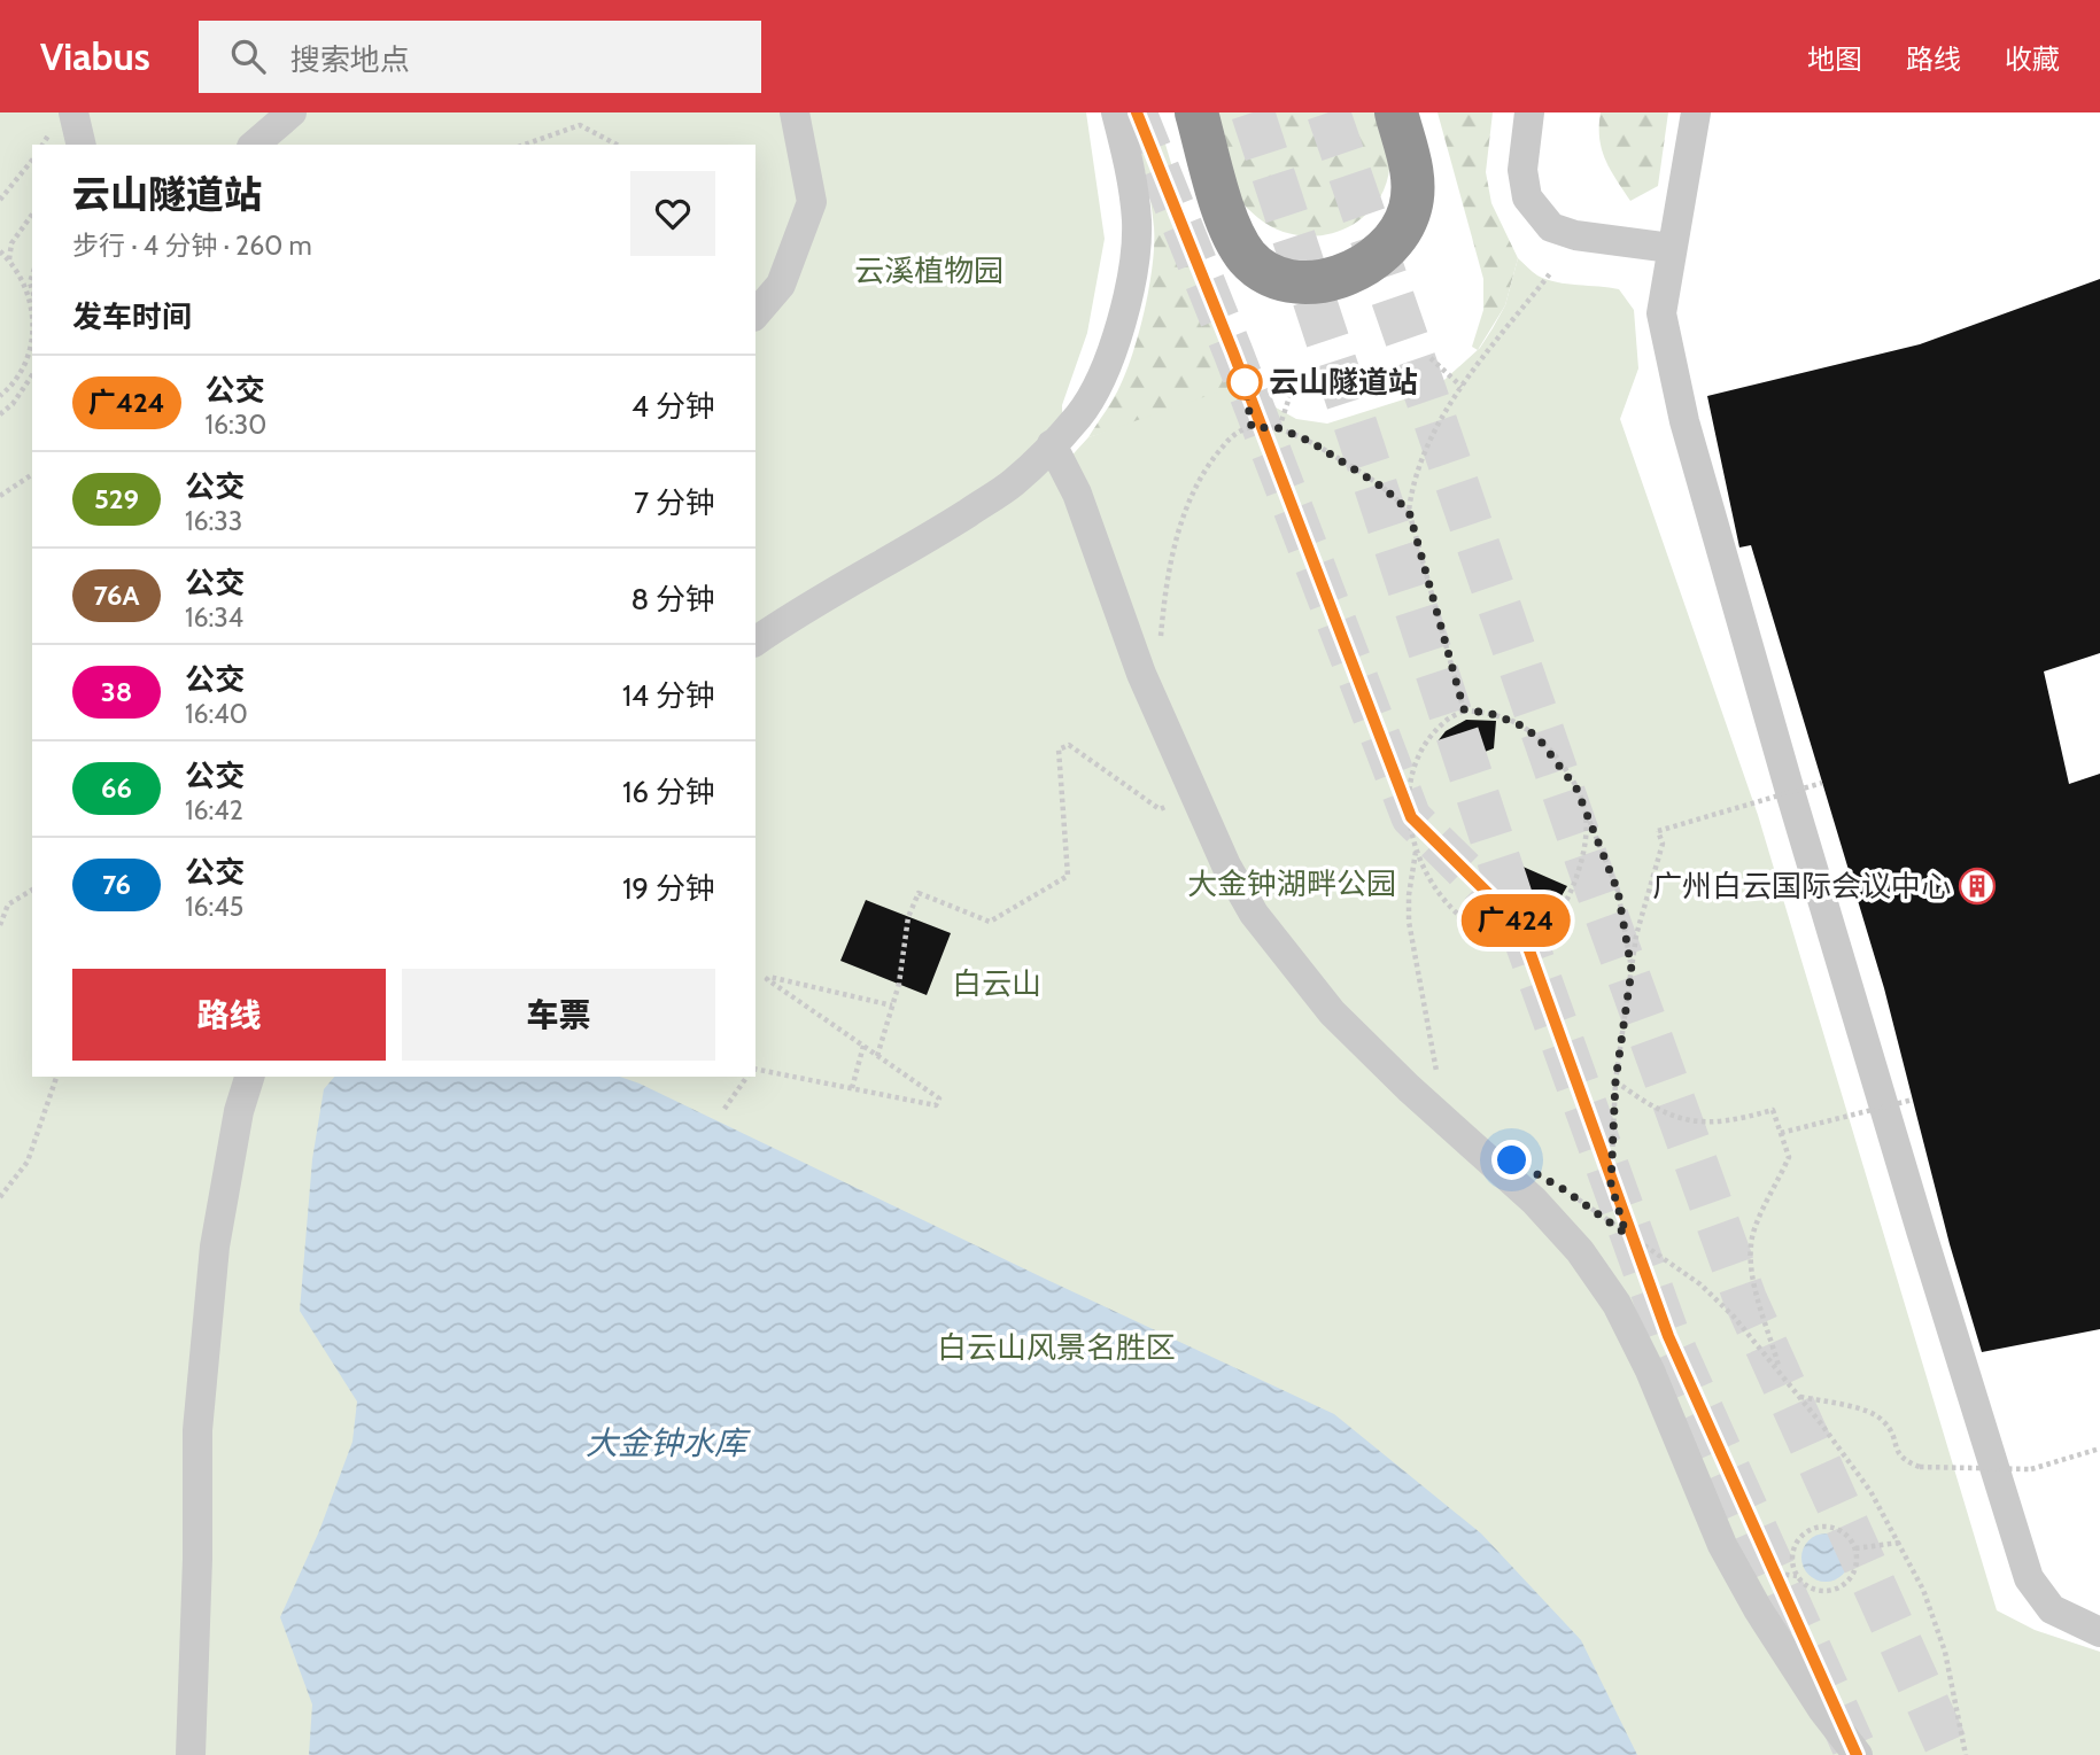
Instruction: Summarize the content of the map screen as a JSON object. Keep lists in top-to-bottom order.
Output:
{
  "water": ["大金钟水库"],
  "parks": [
    "云溪植物园",
    "大金钟湖畔公园",
    "白云山",
    "白云山风景名胜区"
  ],
  "places": {
    "other": ["云山隧道站"],
    "building": ["广州白云国际会议中心"]
  },
  "lines": ["bus line 广424"],
  "page": {
    "header": "Viabus",
    "search": "搜索地点",
    "nav": ["地图", "路线", "收藏"],
    "on_map": "广424",
    "heading": [
      ["云山隧道站", "步行 · 4 分钟 · 260 m"],
      "发车时间"
    ],
    "list": [
      {
        "mark": "广424",
        "name": "公交",
        "note": "16:30",
        "value": "4 分钟"
      },
      {
        "mark": "529",
        "name": "公交",
        "note": "16:33",
        "value": "7 分钟"
      },
      {
        "mark": "76A",
        "name": "公交",
        "note": "16:34",
        "value": "8 分钟"
      },
      {
        "mark": "38",
        "name": "公交",
        "note": "16:40",
        "value": "14 分钟"
      },
      {
        "mark": "66",
        "name": "公交",
        "note": "16:42",
        "value": "16 分钟"
      },
      {
        "mark": "76",
        "name": "公交",
        "note": "16:45",
        "value": "19 分钟"
      }
    ],
    "buttons": ["路线", "车票"]
  }
}
